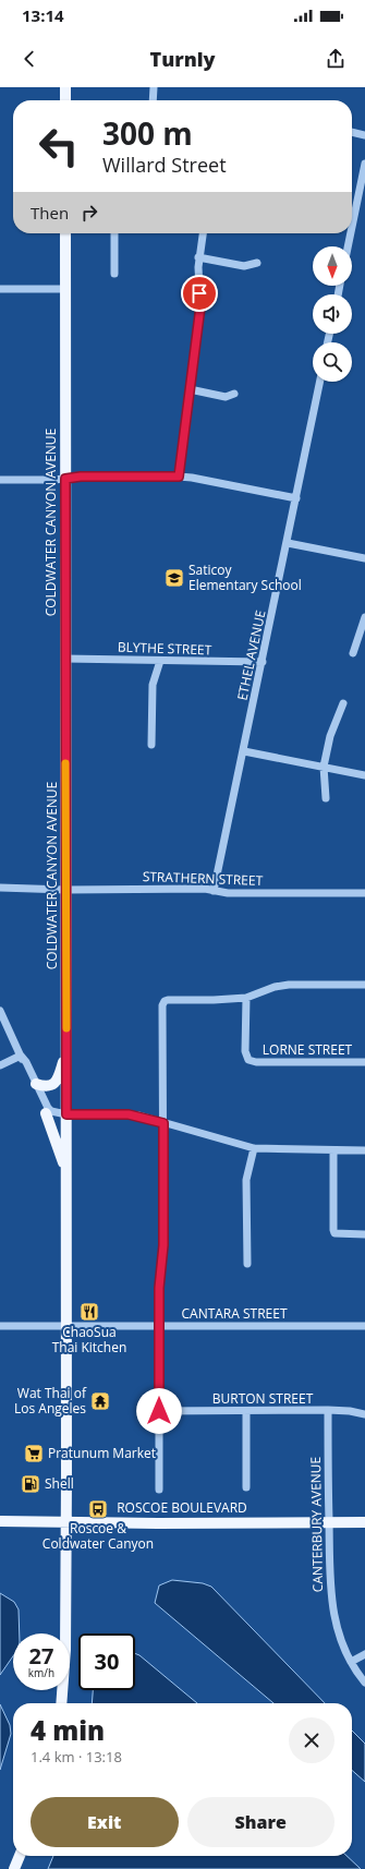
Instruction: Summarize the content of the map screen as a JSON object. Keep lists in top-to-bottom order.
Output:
{
  "streets": {
    "main road": ["COLDWATER CANYON AVENUE", "ROSCOE BOULEVARD"],
    "street": [
      "BLYTHE STREET",
      "ETHEL AVENUE",
      "STRATHERN STREET",
      "LORNE STREET",
      "CANTARA STREET",
      "BURTON STREET",
      "CANTERBURY AVENUE"
    ]
  },
  "crossings": [
    ["COLDWATER CANYON AVENUE", "BLYTHE STREET"],
    ["COLDWATER CANYON AVENUE", "STRATHERN STREET"],
    ["COLDWATER CANYON AVENUE", "CANTARA STREET"],
    ["COLDWATER CANYON AVENUE", "ROSCOE BOULEVARD"],
    ["BLYTHE STREET", "ETHEL AVENUE"],
    ["ETHEL AVENUE", "STRATHERN STREET"],
    ["BURTON STREET", "CANTERBURY AVENUE"],
    ["ROSCOE BOULEVARD", "CANTERBURY AVENUE"]
  ],
  "places": {
    "school or university": ["Saticoy Elementary School"],
    "restaurant": ["ChaoSua Thai Kitchen"],
    "temple": ["Wat Thai of Los Angeles"],
    "supermarket": ["Pratunum Market"],
    "fuel station": ["Shell"],
    "bus stop": ["Roscoe & Coldwater Canyon"]
  },
  "north": "bottom",
  "page": {
    "status": "13:14",
    "header": "Turnly",
    "turn": ["300 m", "Willard Street"],
    "then": "Then",
    "speed": "27 km/h",
    "limit": "30",
    "heading": ["4 min", "1.4 km · 13:18"],
    "buttons": ["Exit", "Share"]
  }
}
